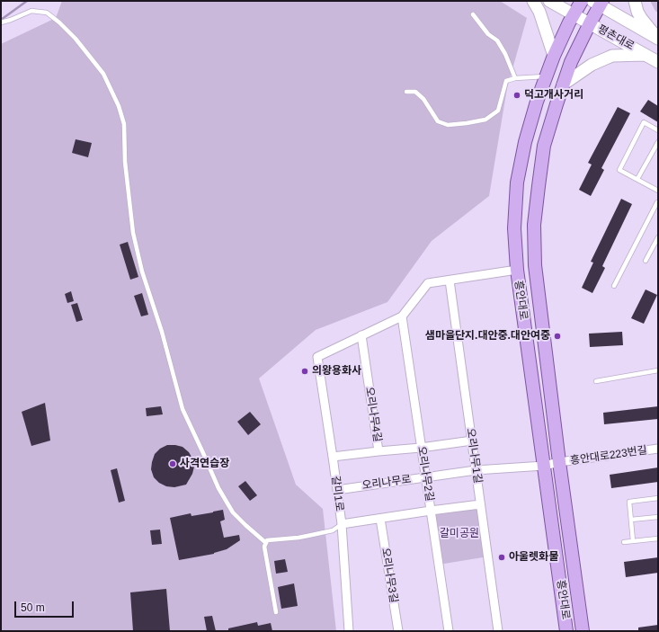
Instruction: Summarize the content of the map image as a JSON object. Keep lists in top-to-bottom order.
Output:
{
  "streets": {
    "main road": ["흥안대로"],
    "street": [
      "평촌대로",
      "오리나무4길",
      "오리나무1길",
      "흥안대로223번길",
      "오리나무2길",
      "오리나무로",
      "갈미1로",
      "오리나무3길"
    ]
  },
  "crossings": [
    ["평촌대로", "흥안대로"],
    ["흥안대로", "흥안대로223번길"],
    ["흥안대로", "오리나무로"],
    ["오리나무4길", "갈미1로"],
    ["오리나무1길", "오리나무로"],
    ["흥안대로223번길", "오리나무로"],
    ["오리나무2길", "오리나무로"],
    ["오리나무로", "갈미1로"]
  ],
  "parks": ["갈미공원"],
  "places": [
    "덕고개사거리",
    "샘마을단지.대안중.대안여중",
    "의왕용화사",
    "사격연습장",
    "아울렛화물"
  ],
  "scale_bar": "50 m"
}
